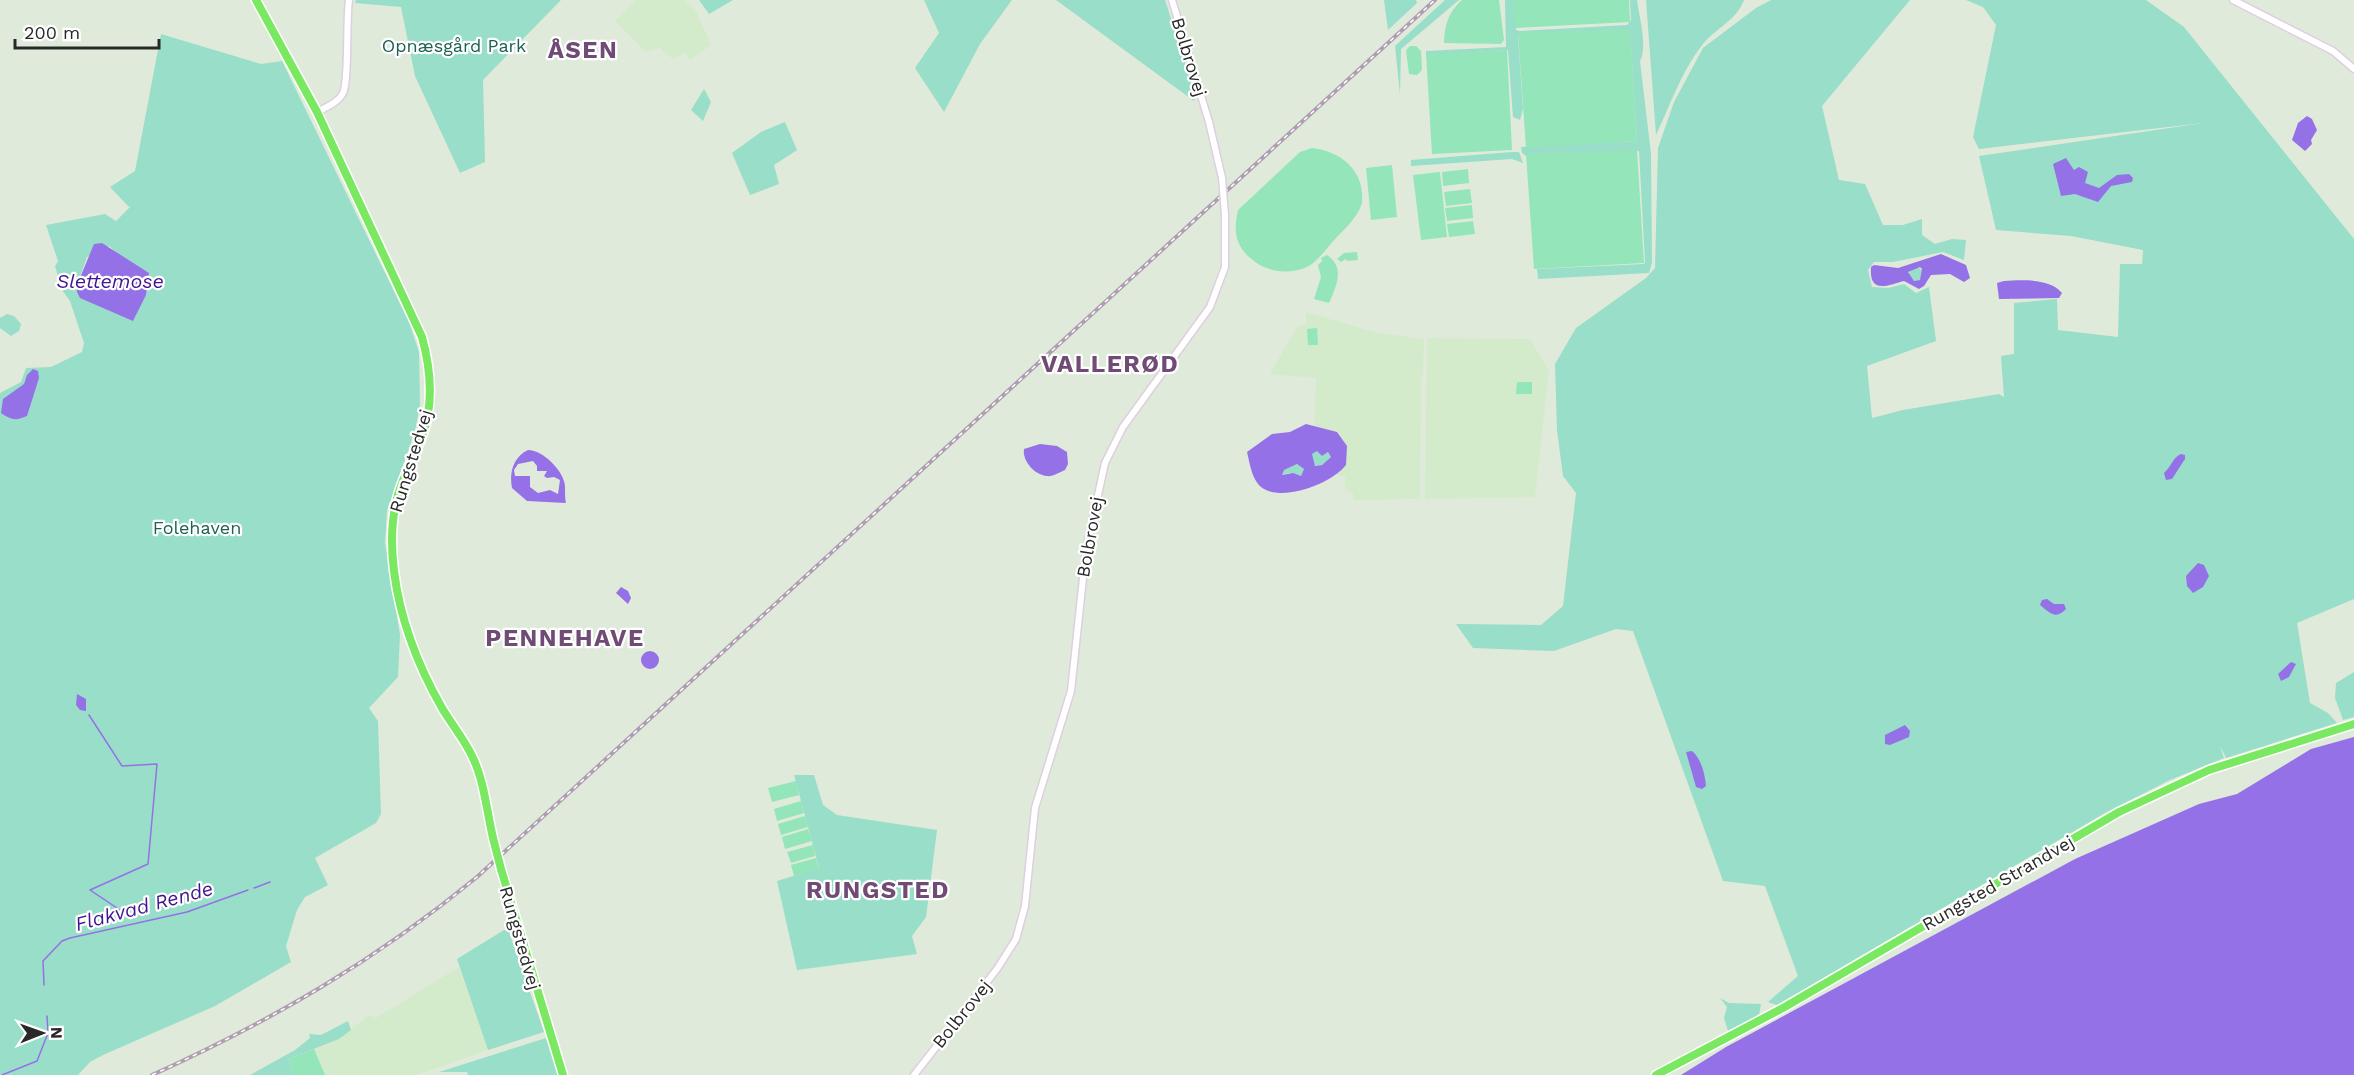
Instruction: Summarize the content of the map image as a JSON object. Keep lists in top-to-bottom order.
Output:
{
  "streets": {
    "main road": ["Rungstedvej", "Rungsted Strandvej"],
    "street": ["Bolbrovej"]
  },
  "districts": [
    "ÅSEN",
    "VALLERØD",
    "PENNEHAVE",
    "RUNGSTED"
  ],
  "water": ["Slettemose", "Flakvad Rende"],
  "parks": ["Opnæsgård Park", "Folehaven"],
  "scale_bar": "200 m",
  "north": "right"
}
